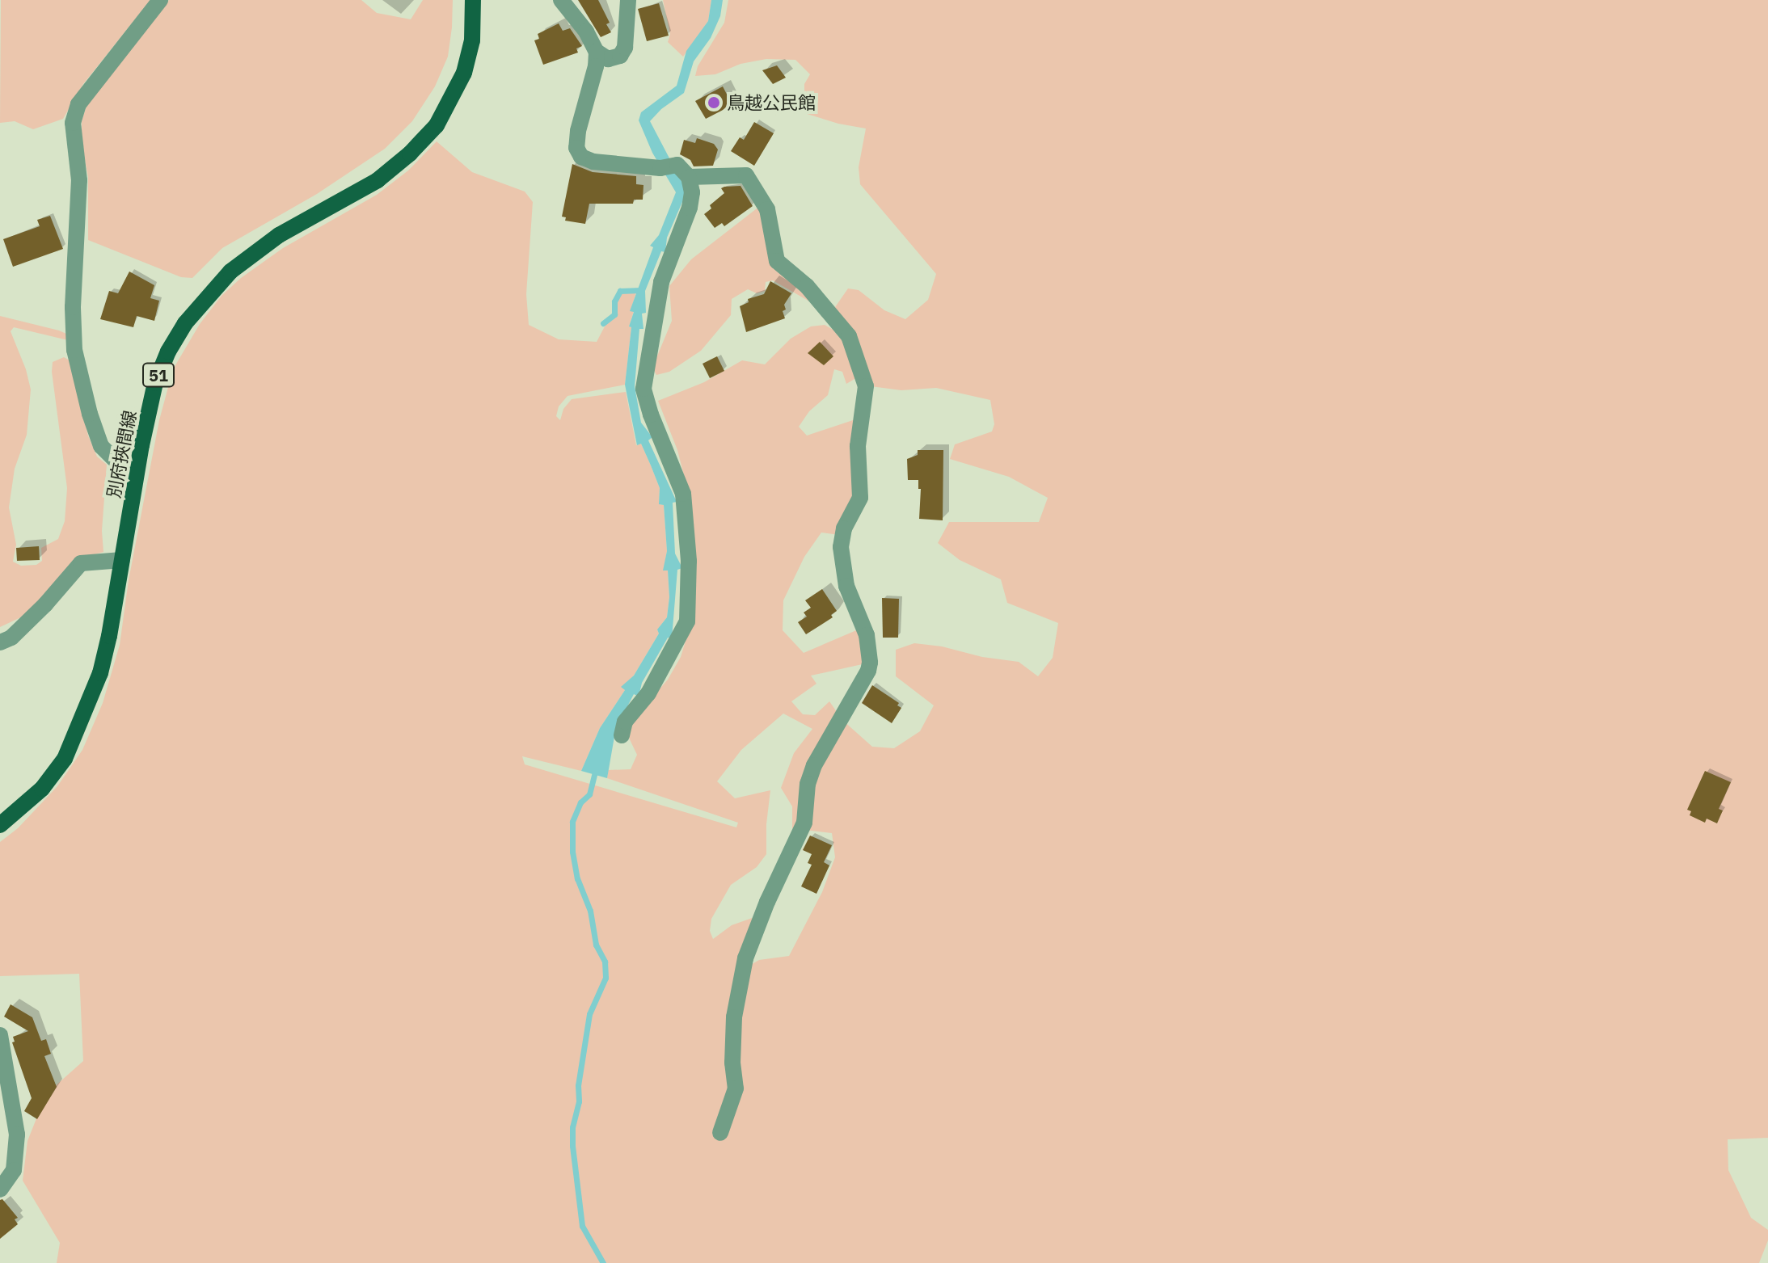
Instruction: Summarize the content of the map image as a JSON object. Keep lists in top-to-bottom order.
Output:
{
  "streets": {
    "main road": ["51", "別府挾間線"]
  },
  "places": ["鳥越公民館"]
}
